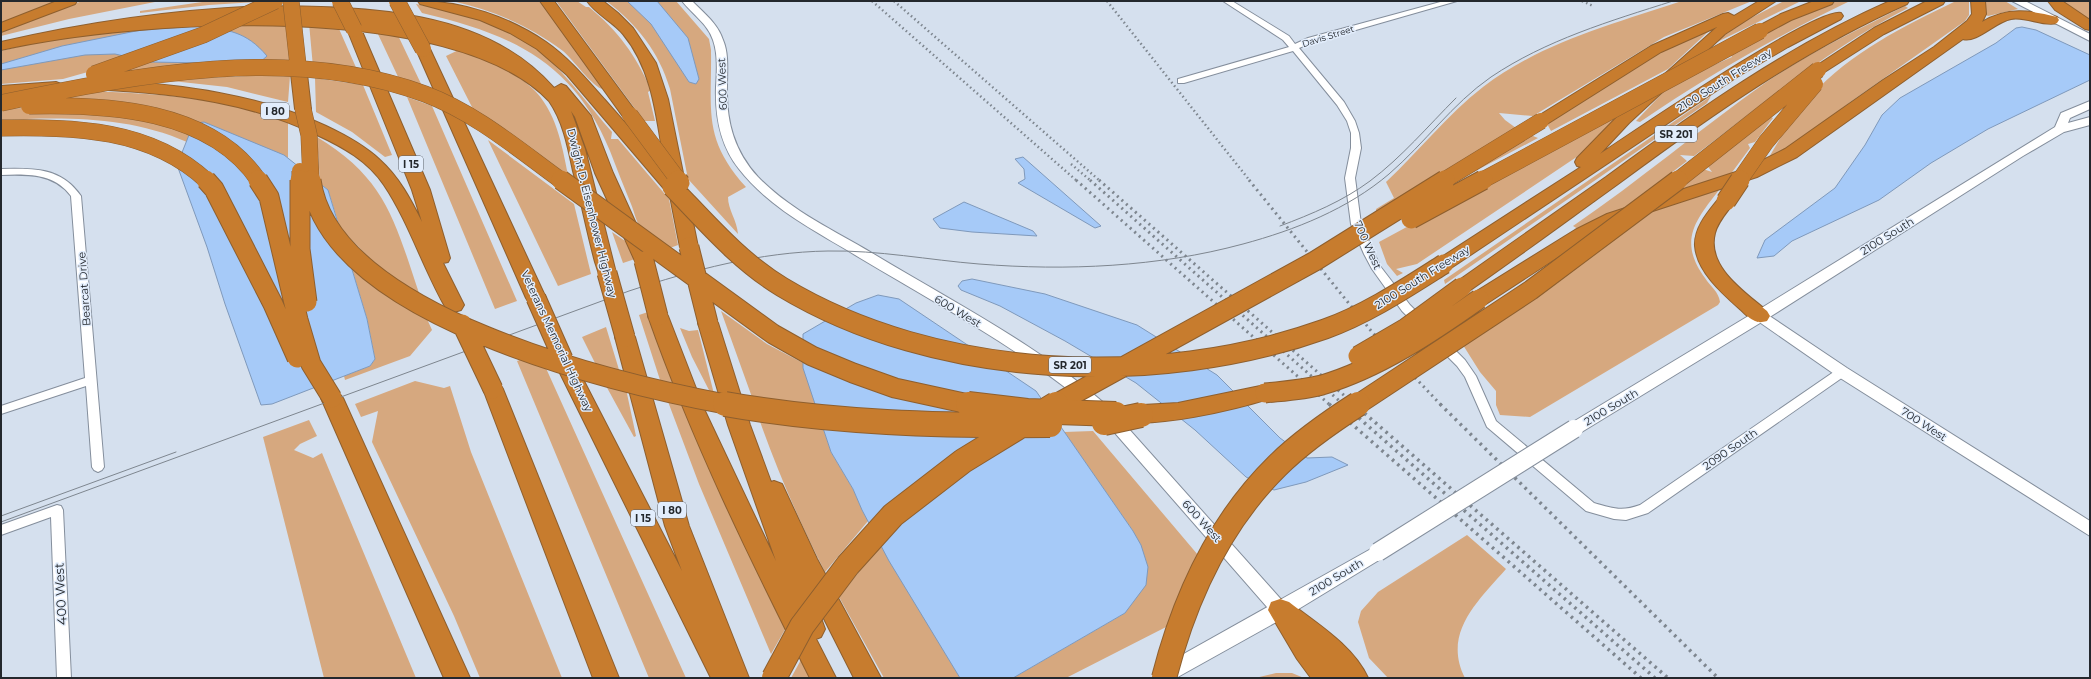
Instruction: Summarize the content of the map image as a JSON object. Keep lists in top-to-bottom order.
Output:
{
  "streets": {
    "highway": [
      "2100 South Freeway",
      "I 80",
      "SR 201",
      "I 15",
      "Dwight D. Eisenhower Highway",
      "Veterans Memorial Highway"
    ],
    "main road": ["2100 South"],
    "street": [
      "Davis Street",
      "600 West",
      "700 West",
      "Bearcat Drive",
      "2090 South",
      "400 West"
    ]
  },
  "crossings": [
    ["Davis Street", "700 West"],
    ["600 West", "2100 South"],
    ["I 80", "I 15"],
    ["2100 South", "700 West"],
    ["700 West", "2090 South"]
  ]
}
